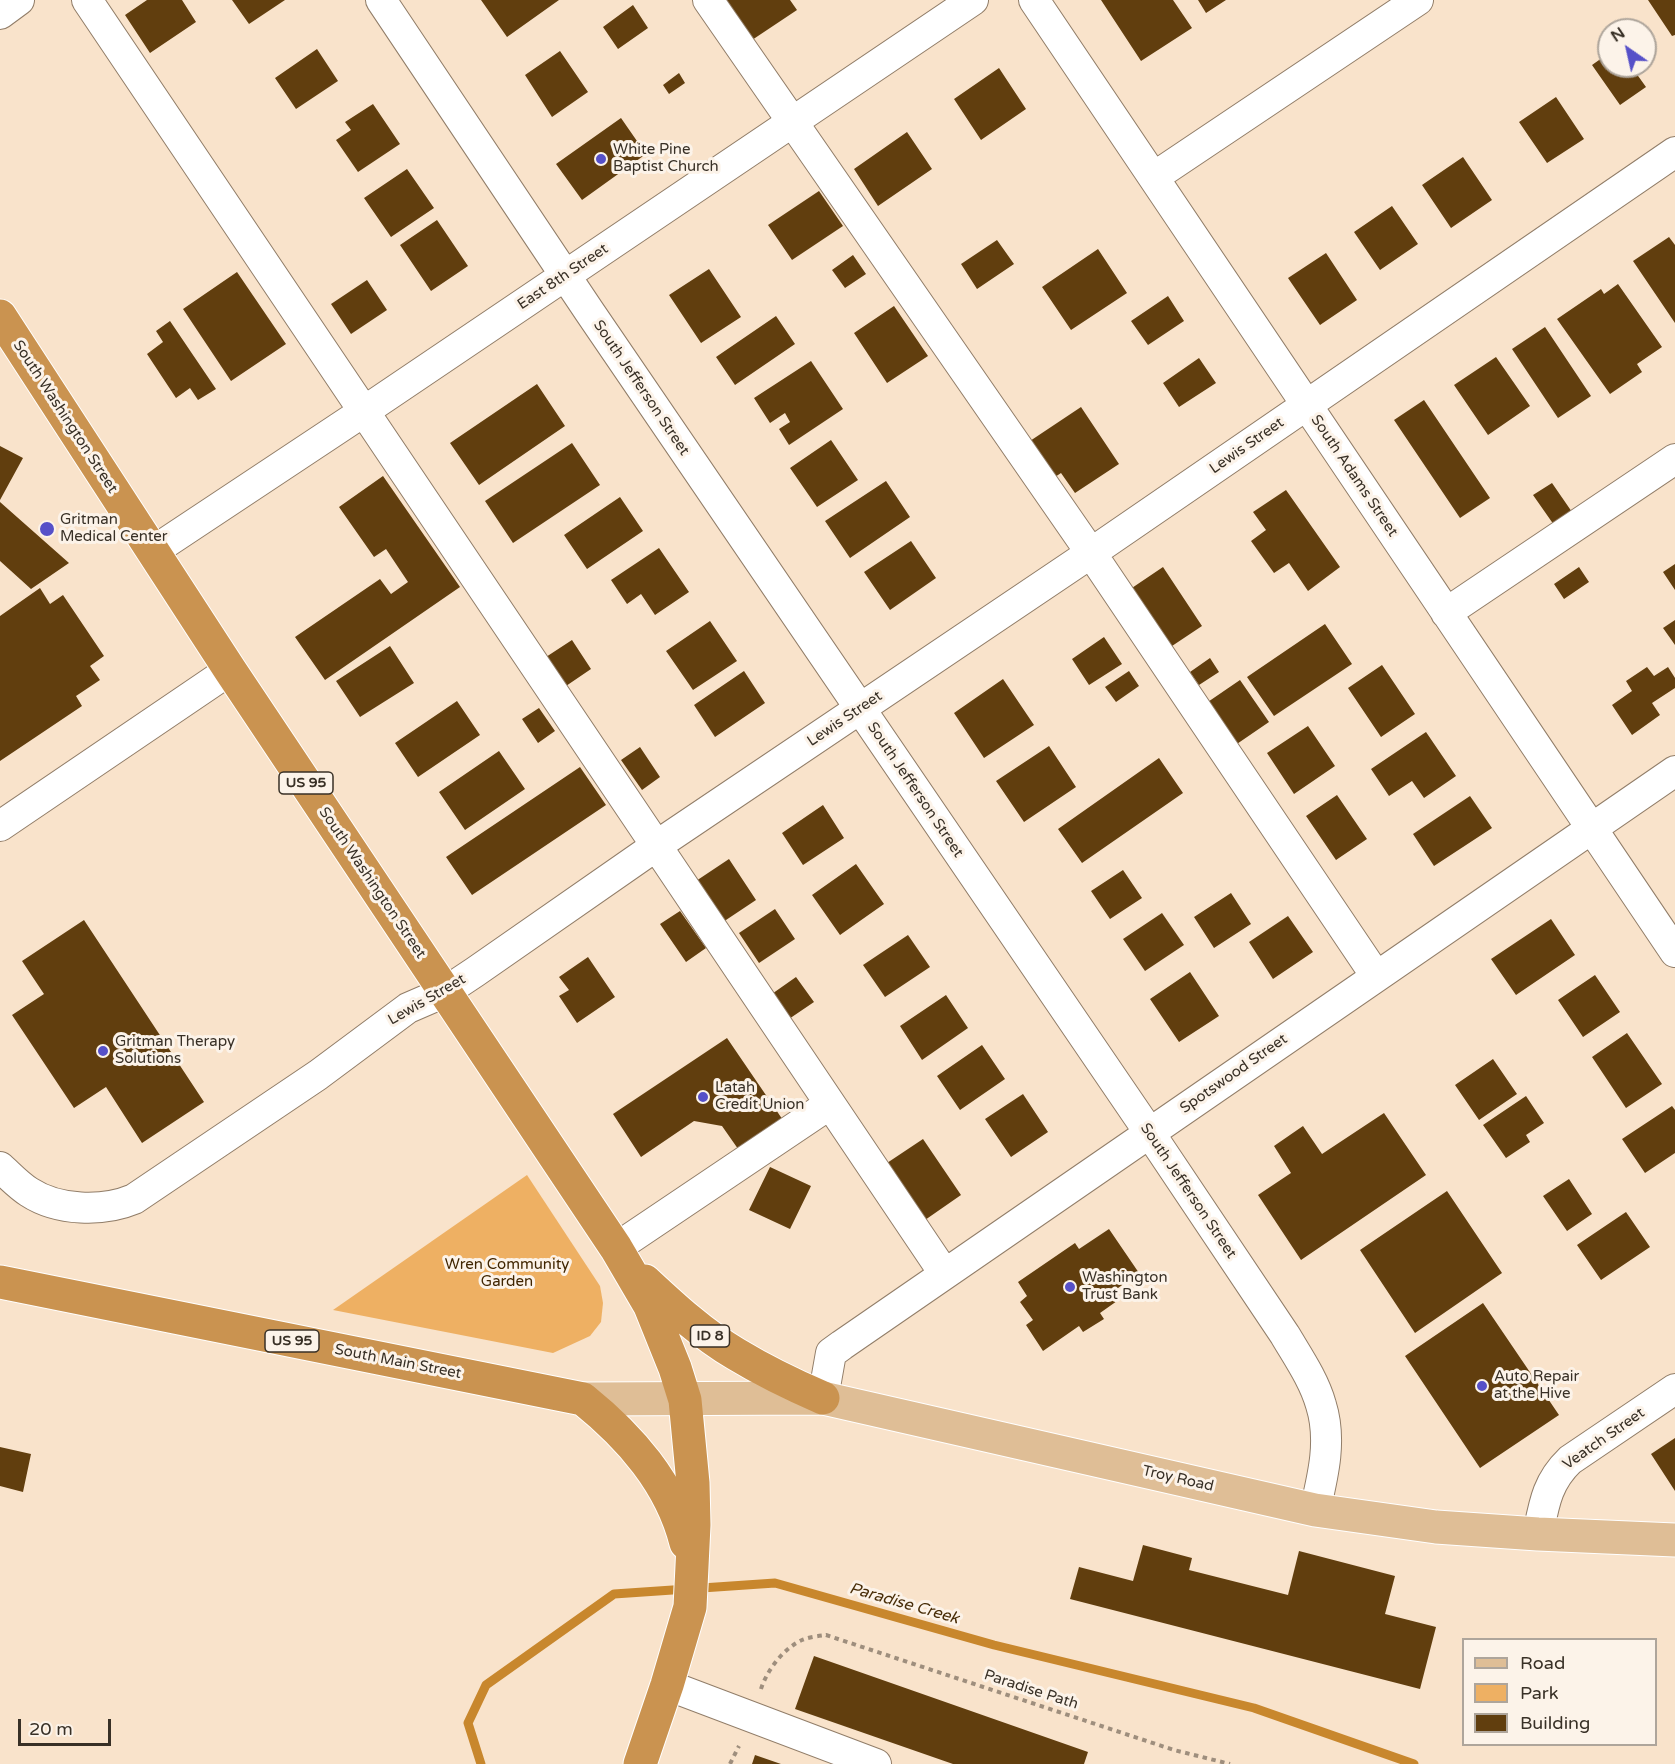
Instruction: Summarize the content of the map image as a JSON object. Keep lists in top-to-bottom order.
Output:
{
  "streets": {
    "highway": [
      "South Washington Street",
      "US 95",
      "ID 8",
      "South Main Street"
    ],
    "main road": ["Troy Road"],
    "street": [
      "East 8th Street",
      "South Jefferson Street",
      "Lewis Street",
      "South Adams Street",
      "Spotswood Street",
      "Veatch Street"
    ],
    "path": ["Paradise Path"]
  },
  "crossings": [
    ["East 8th Street", "South Jefferson Street"],
    ["East 8th Street", "South Washington Street"],
    ["South Jefferson Street", "Lewis Street"],
    ["South Jefferson Street", "Spotswood Street"],
    ["South Jefferson Street", "Troy Road"],
    ["South Washington Street", "Lewis Street"],
    ["South Washington Street", "ID 8"],
    ["South Washington Street", "South Main Street"],
    ["South Washington Street", "Troy Road"],
    ["Lewis Street", "South Adams Street"],
    ["South Adams Street", "Spotswood Street"],
    ["Spotswood Street", "ID 8"],
    ["Spotswood Street", "Troy Road"],
    ["ID 8", "Troy Road"],
    ["South Main Street", "Troy Road"],
    ["Veatch Street", "Troy Road"]
  ],
  "water": ["Paradise Creek"],
  "parks": ["Wren Community Garden"],
  "places": [
    "White Pine Baptist Church",
    "Gritman Medical Center",
    "Gritman Therapy Solutions",
    "Latah Credit Union",
    "Washington Trust Bank",
    "Auto Repair at the Hive"
  ],
  "legend": ["Road", "Park", "Building"],
  "scale_bar": "20 m",
  "north": "top left"
}
